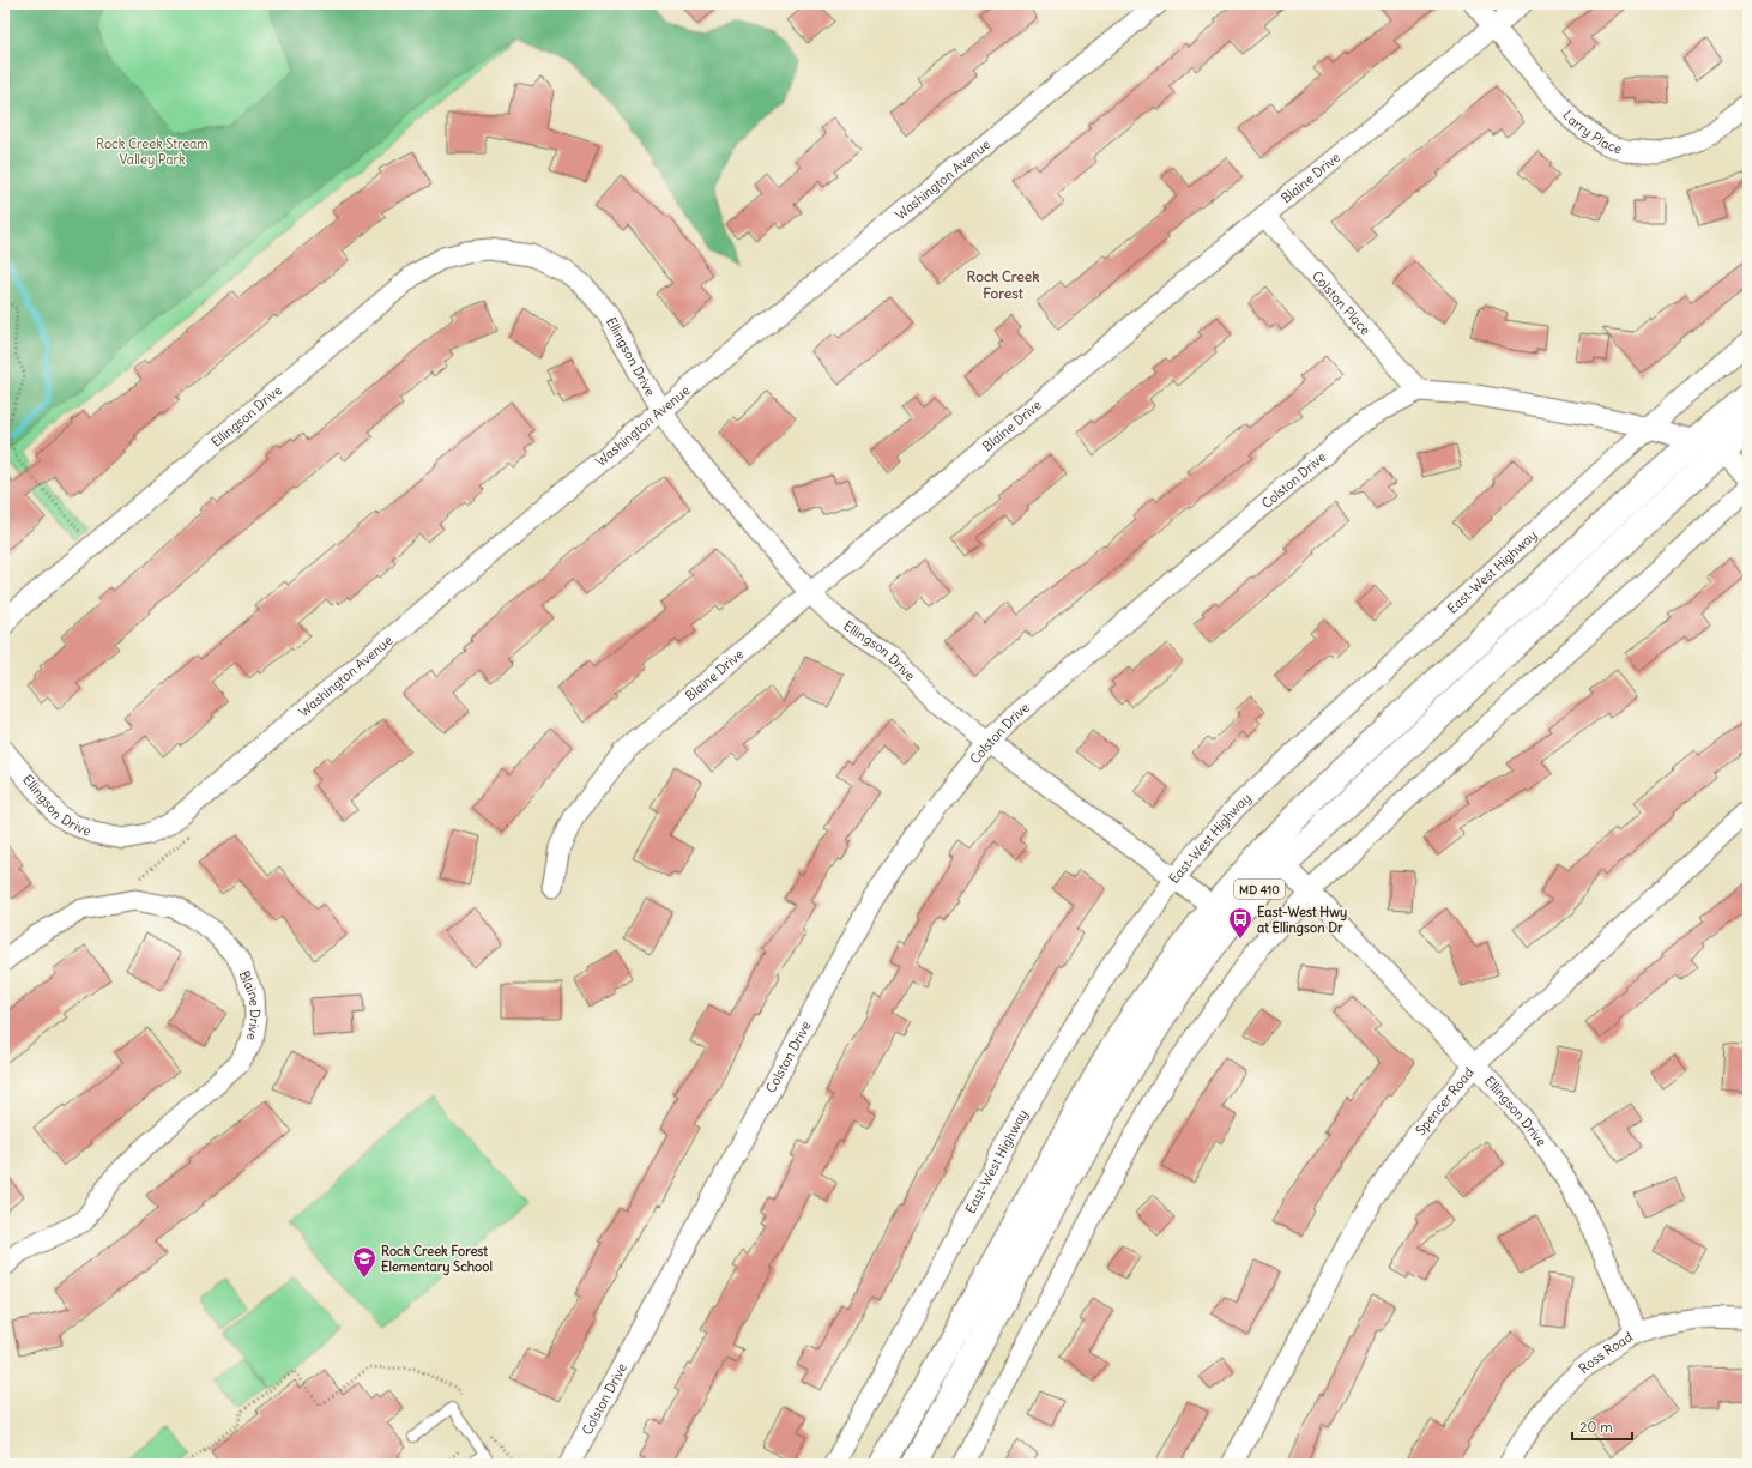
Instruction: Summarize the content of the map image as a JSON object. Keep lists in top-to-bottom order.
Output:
{
  "streets": {
    "main road": ["MD 410"],
    "street": [
      "Larry Place",
      "Blaine Drive",
      "Washington Avenue",
      "Colston Place",
      "Ellingson Drive",
      "Colston Drive",
      "East-West Highway",
      "Spencer Road",
      "Ross Road"
    ]
  },
  "crossings": [
    ["Larry Place", "Blaine Drive"],
    ["Blaine Drive", "Colston Place"],
    ["Blaine Drive", "Ellingson Drive"],
    ["Washington Avenue", "Ellingson Drive"],
    ["Colston Place", "Colston Drive"],
    ["Ellingson Drive", "Colston Drive"],
    ["Ellingson Drive", "East-West Highway"],
    ["Ellingson Drive", "MD 410"],
    ["Ellingson Drive", "Spencer Road"],
    ["Ellingson Drive", "Ross Road"]
  ],
  "districts": ["Rock Creek Forest"],
  "parks": ["Rock Creek Stream Valley Park"],
  "places": {
    "bus stop": ["East-West Hwy at Ellingson Dr"],
    "school or university": ["Rock Creek Forest Elementary School"]
  },
  "scale_bar": "20 m"
}
